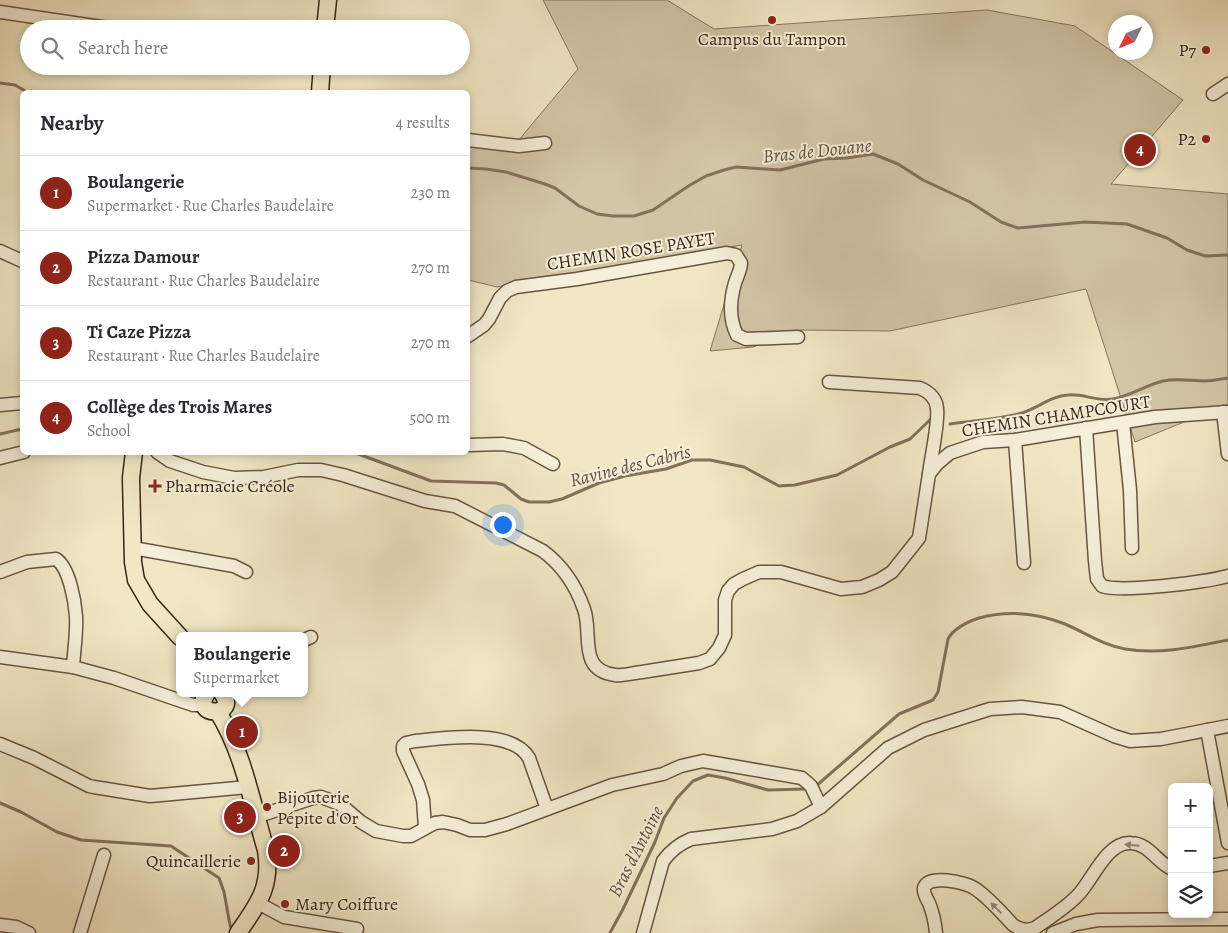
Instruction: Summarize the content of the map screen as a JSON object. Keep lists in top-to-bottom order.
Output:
{
  "streets": {
    "street": ["CHEMIN ROSE PAYET", "CHEMIN CHAMPCOURT"]
  },
  "water": ["Bras de Douane", "Ravine des Cabris", "Bras d'Antoine"],
  "places": {
    "other": [
      "Campus du Tampon",
      "P7",
      "P2",
      "Bijouterie Pépite d'Or",
      "Quincaillerie",
      "Mary Coiffure"
    ],
    "health": ["Pharmacie Créole"]
  },
  "north": "bottom left",
  "page": {
    "search": "Search here",
    "heading": ["Nearby", "4 results"],
    "pins": [
      "4",
      "1",
      "3",
      "2"
    ],
    "list": [
      {
        "mark": "1",
        "name": "Boulangerie",
        "note": "Supermarket · Rue Charles Baudelaire",
        "value": "230 m"
      },
      {
        "mark": "2",
        "name": "Pizza Damour",
        "note": "Restaurant · Rue Charles Baudelaire",
        "value": "270 m"
      },
      {
        "mark": "3",
        "name": "Ti Caze Pizza",
        "note": "Restaurant · Rue Charles Baudelaire",
        "value": "270 m"
      },
      {
        "mark": "4",
        "name": "Collège des Trois Mares",
        "note": "School",
        "value": "500 m"
      }
    ],
    "popup": ["Boulangerie", "Supermarket"],
    "map_buttons": ["+", "−"]
  }
}
